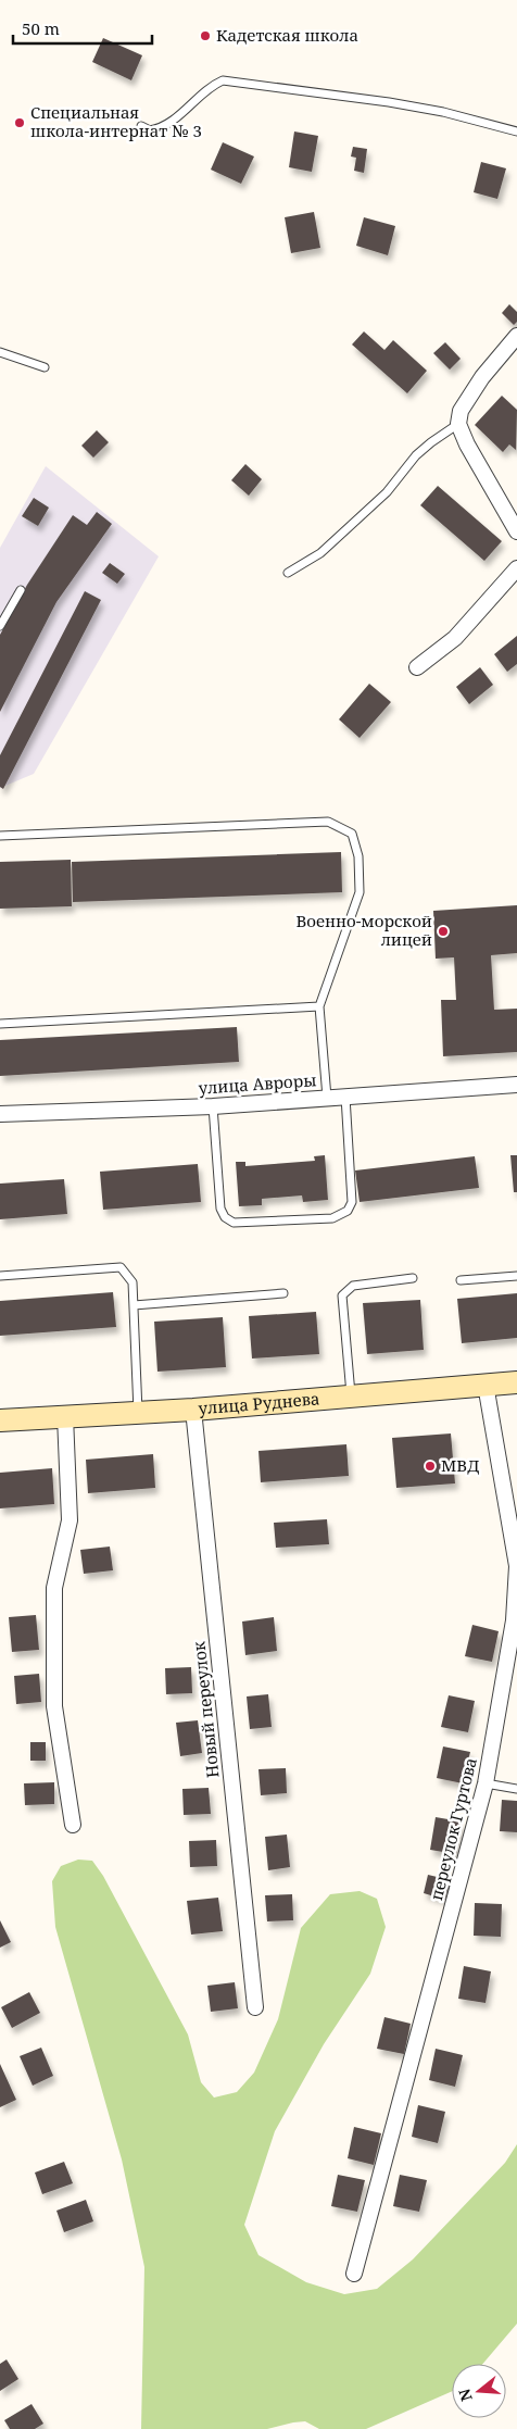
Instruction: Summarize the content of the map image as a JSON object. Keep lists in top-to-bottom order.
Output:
{
  "streets": {
    "main road": ["улица Руднева"],
    "street": ["улица Авроры", "Новый переулок", "переулок Гуртова"]
  },
  "crossings": [
    ["улица Руднева", "Новый переулок"],
    ["улица Руднева", "переулок Гуртова"]
  ],
  "places": [
    "Кадетская школа",
    "Специальная школа-интернат № 3",
    "Военно-морской лицей",
    "МВД"
  ],
  "scale_bar": "50 m",
  "north": "left"
}
